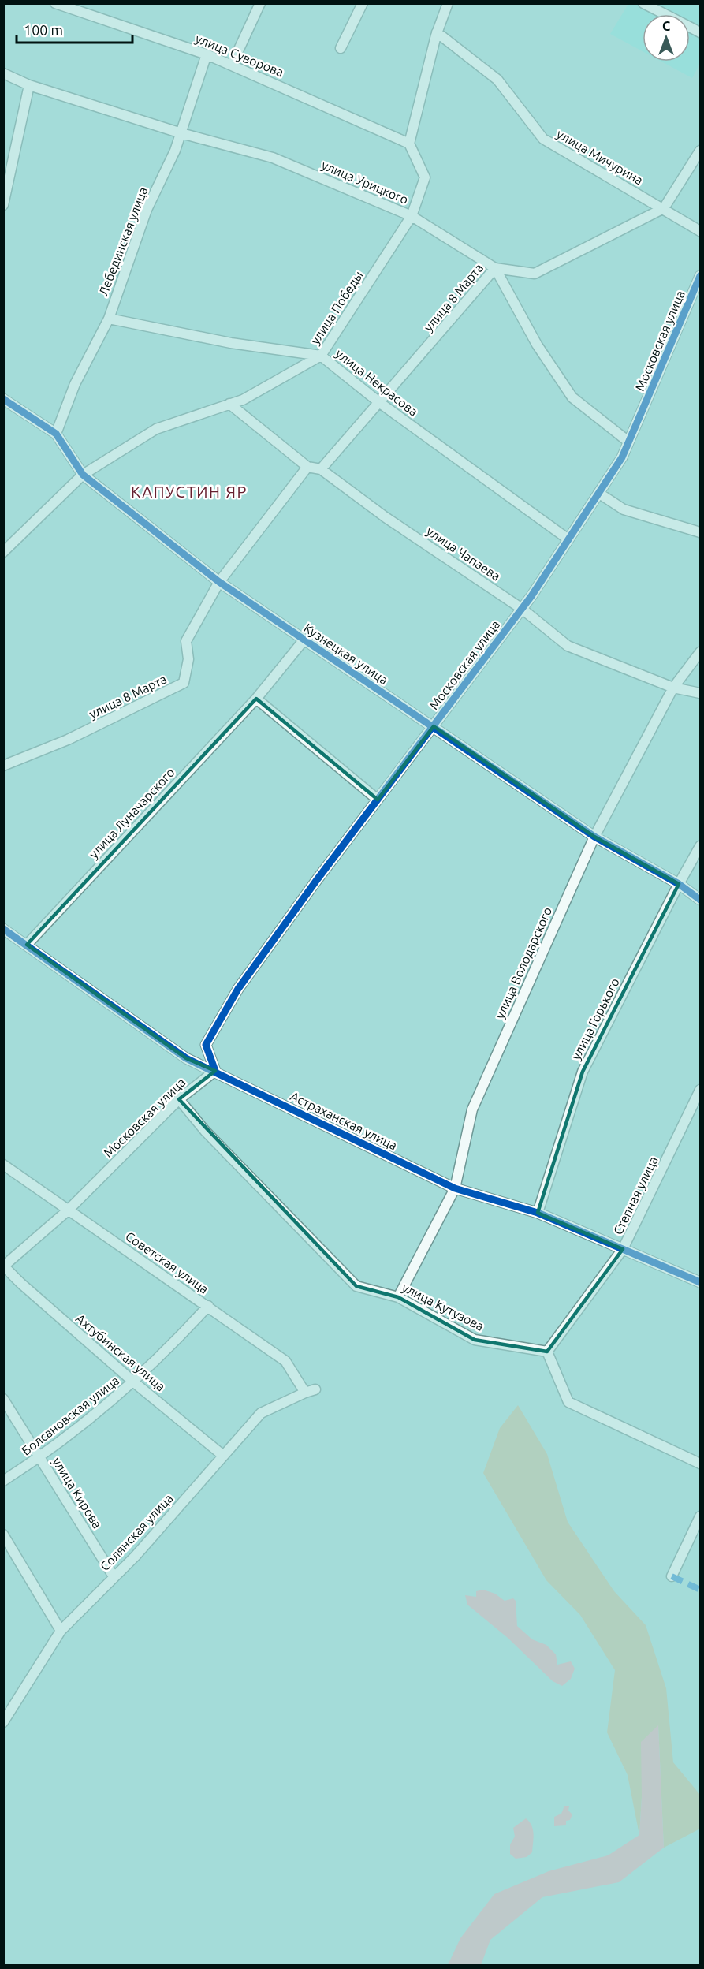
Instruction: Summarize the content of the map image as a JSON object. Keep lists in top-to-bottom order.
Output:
{
  "streets": {
    "street": [
      "улица Суворова",
      "улица Мичурина",
      "улица Урицкого",
      "Лебединская улица",
      "улица 8 Марта",
      "улица Победы",
      "Московская улица",
      "улица Некрасова",
      "улица Чапаева",
      "Кузнецкая улица",
      "улица Луначарского",
      "улица Володарского",
      "улица Горького",
      "Астраханская улица",
      "Степная улица",
      "Советская улица",
      "улица Кутузова",
      "Ахтубинская улица",
      "Болсановская улица",
      "улица Кирова",
      "Солянская улица"
    ]
  },
  "crossings": [
    ["улица Суворова", "Лебединская улица"],
    ["улица Суворова", "улица Победы"],
    ["улица Мичурина", "улица 8 Марта"],
    ["улица Урицкого", "Лебединская улица"],
    ["улица Урицкого", "улица 8 Марта"],
    ["улица Урицкого", "улица Победы"],
    ["улица Урицкого", "Московская улица"],
    ["Лебединская улица", "улица Некрасова"],
    ["Лебединская улица", "Кузнецкая улица"],
    ["улица 8 Марта", "улица Некрасова"],
    ["улица 8 Марта", "улица Чапаева"],
    ["улица 8 Марта", "Кузнецкая улица"],
    ["улица Победы", "улица Некрасова"],
    ["улица Победы", "улица Чапаева"],
    ["улица Победы", "Кузнецкая улица"],
    ["Московская улица", "улица Некрасова"],
    ["Московская улица", "улица Чапаева"],
    ["Московская улица", "Кузнецкая улица"],
    ["Московская улица", "Астраханская улица"],
    ["Московская улица", "Советская улица"],
    ["Московская улица", "улица Кутузова"],
    ["Московская улица", "Ахтубинская улица"],
    ["улица Чапаева", "улица Володарского"],
    ["Кузнецкая улица", "улица Луначарского"],
    ["Кузнецкая улица", "улица Володарского"],
    ["Кузнецкая улица", "улица Горького"],
    ["улица Луначарского", "Астраханская улица"],
    ["улица Володарского", "Астраханская улица"],
    ["улица Володарского", "улица Кутузова"],
    ["улица Горького", "Астраханская улица"],
    ["Астраханская улица", "Степная улица"],
    ["Степная улица", "улица Кутузова"],
    ["Советская улица", "Болсановская улица"],
    ["Советская улица", "Солянская улица"],
    ["Ахтубинская улица", "Болсановская улица"],
    ["Ахтубинская улица", "Солянская улица"],
    ["Болсановская улица", "улица Кирова"],
    ["улица Кирова", "Солянская улица"]
  ],
  "districts": ["КАПУСТИН ЯР"],
  "scale_bar": "100 m",
  "north": "top"
}
